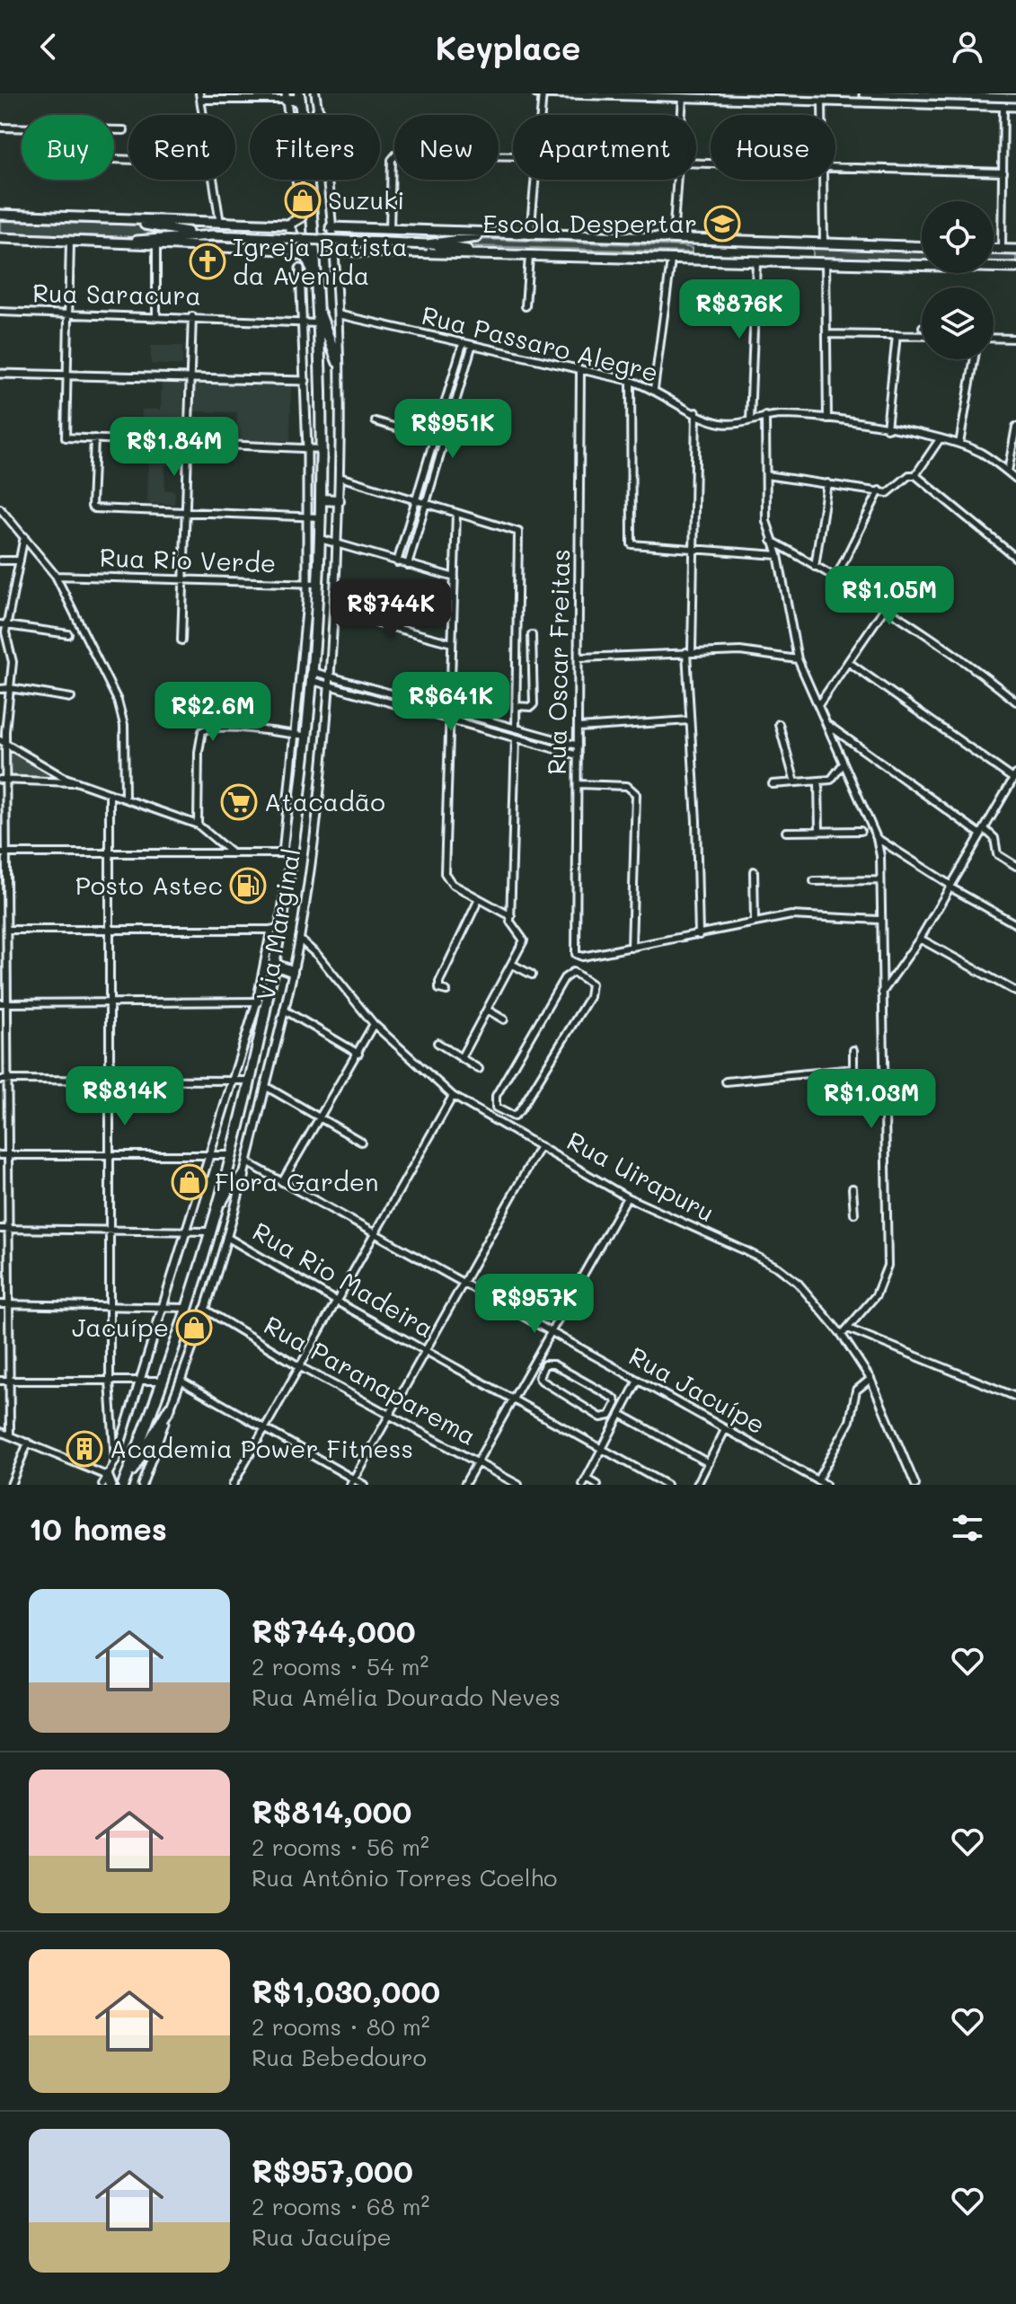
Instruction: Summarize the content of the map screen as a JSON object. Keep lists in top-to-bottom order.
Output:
{
  "streets": {
    "street": [
      "Rua Saracura",
      "Rua Passaro Alegre",
      "Rua Rio Verde",
      "Rua Oscar Freitas",
      "Via Marginal",
      "Rua Uirapuru",
      "Rua Rio Madeira",
      "Rua Paranaparema",
      "Rua Jacuípe"
    ]
  },
  "crossings": [
    ["Rua Passaro Alegre", "Rua Oscar Freitas"],
    ["Rua Passaro Alegre", "Via Marginal"],
    ["Via Marginal", "Rua Uirapuru"],
    ["Via Marginal", "Rua Rio Madeira"],
    ["Via Marginal", "Rua Paranaparema"],
    ["Via Marginal", "Rua Jacuípe"]
  ],
  "places": {
    "shop": ["Suzuki", "Flora Garden", "Jacuípe"],
    "school or university": ["Escola Despertar"],
    "church": ["Igreja Batista da Avenida"],
    "supermarket": ["Atacadão"],
    "fuel station": ["Posto Astec"],
    "building": ["Academia Power Fitness"]
  },
  "page": {
    "header": "Keyplace",
    "chip": [
      "Buy",
      "Rent",
      "Filters",
      "New",
      "Apartment",
      "House"
    ],
    "price": [
      "R$876K",
      "R$951K",
      "R$1.84M",
      "R$1.05M",
      "R$744K",
      "R$641K",
      "R$2.6M",
      "R$814K",
      "R$1.03M",
      "R$957K"
    ],
    "heading": "10 homes",
    "list": [
      {
        "name": "R$744,000",
        "note": "2 rooms · 54 m² · Rua Amélia Dourado Neves"
      },
      {
        "name": "R$814,000",
        "note": "2 rooms · 56 m² · Rua Antônio Torres Coelho"
      },
      {
        "name": "R$1,030,000",
        "note": "2 rooms · 80 m² · Rua Bebedouro"
      },
      {
        "name": "R$957,000",
        "note": "2 rooms · 68 m² · Rua Jacuípe"
      }
    ]
  }
}
